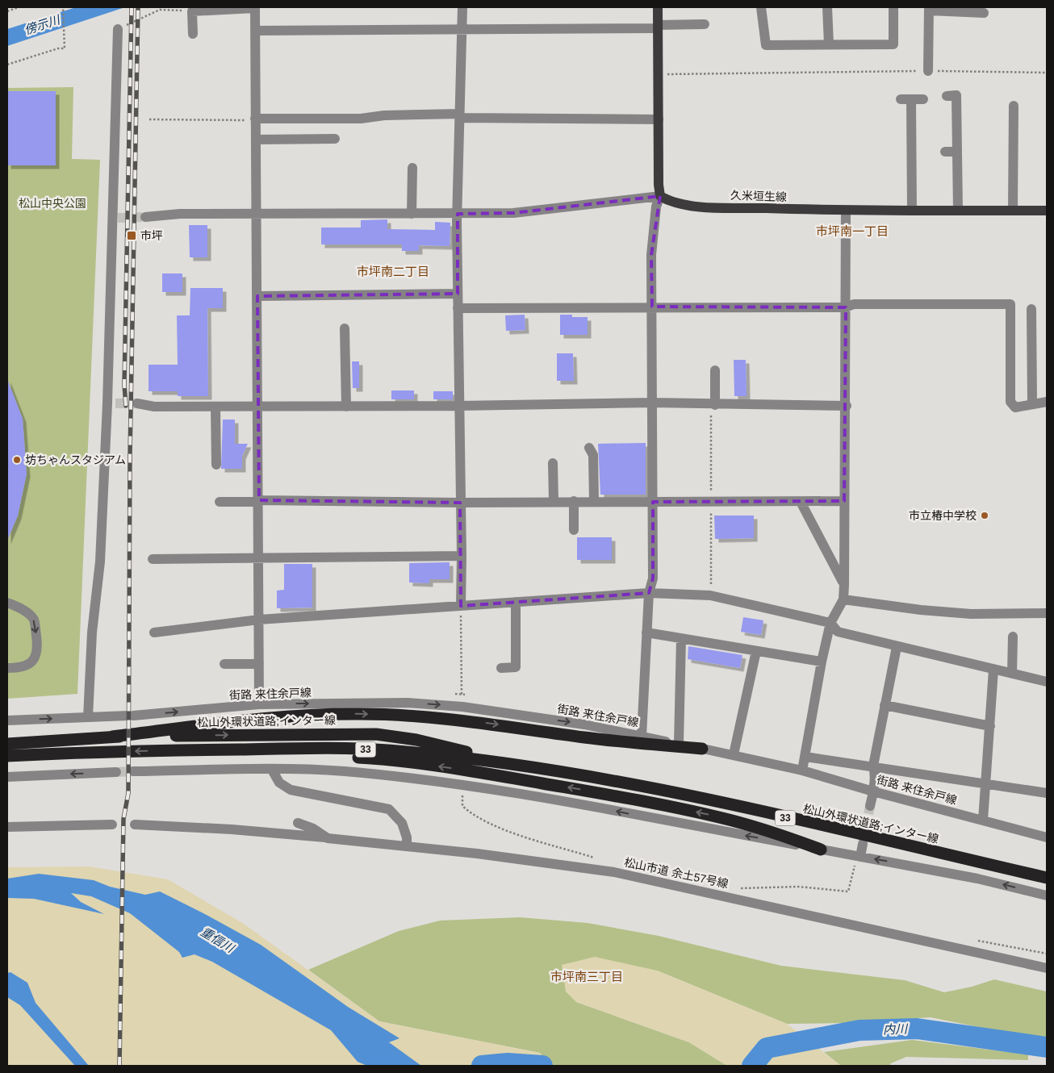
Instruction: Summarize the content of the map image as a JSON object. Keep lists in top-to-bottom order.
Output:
{
  "streets": {
    "highway": ["松山外環状道路;インター線", "33"],
    "main road": ["久米垣生線"],
    "street": ["街路 来住余戸線", "松山市道 余土57号線"]
  },
  "districts": ["市坪南一丁目", "市坪南二丁目", "市坪南三丁目"],
  "water": ["傍示川", "重信川", "内川"],
  "parks": ["松山中央公園"],
  "places": {
    "transit": ["市坪"],
    "other": ["坊ちゃんスタジアム", "市立椿中学校"]
  }
}
